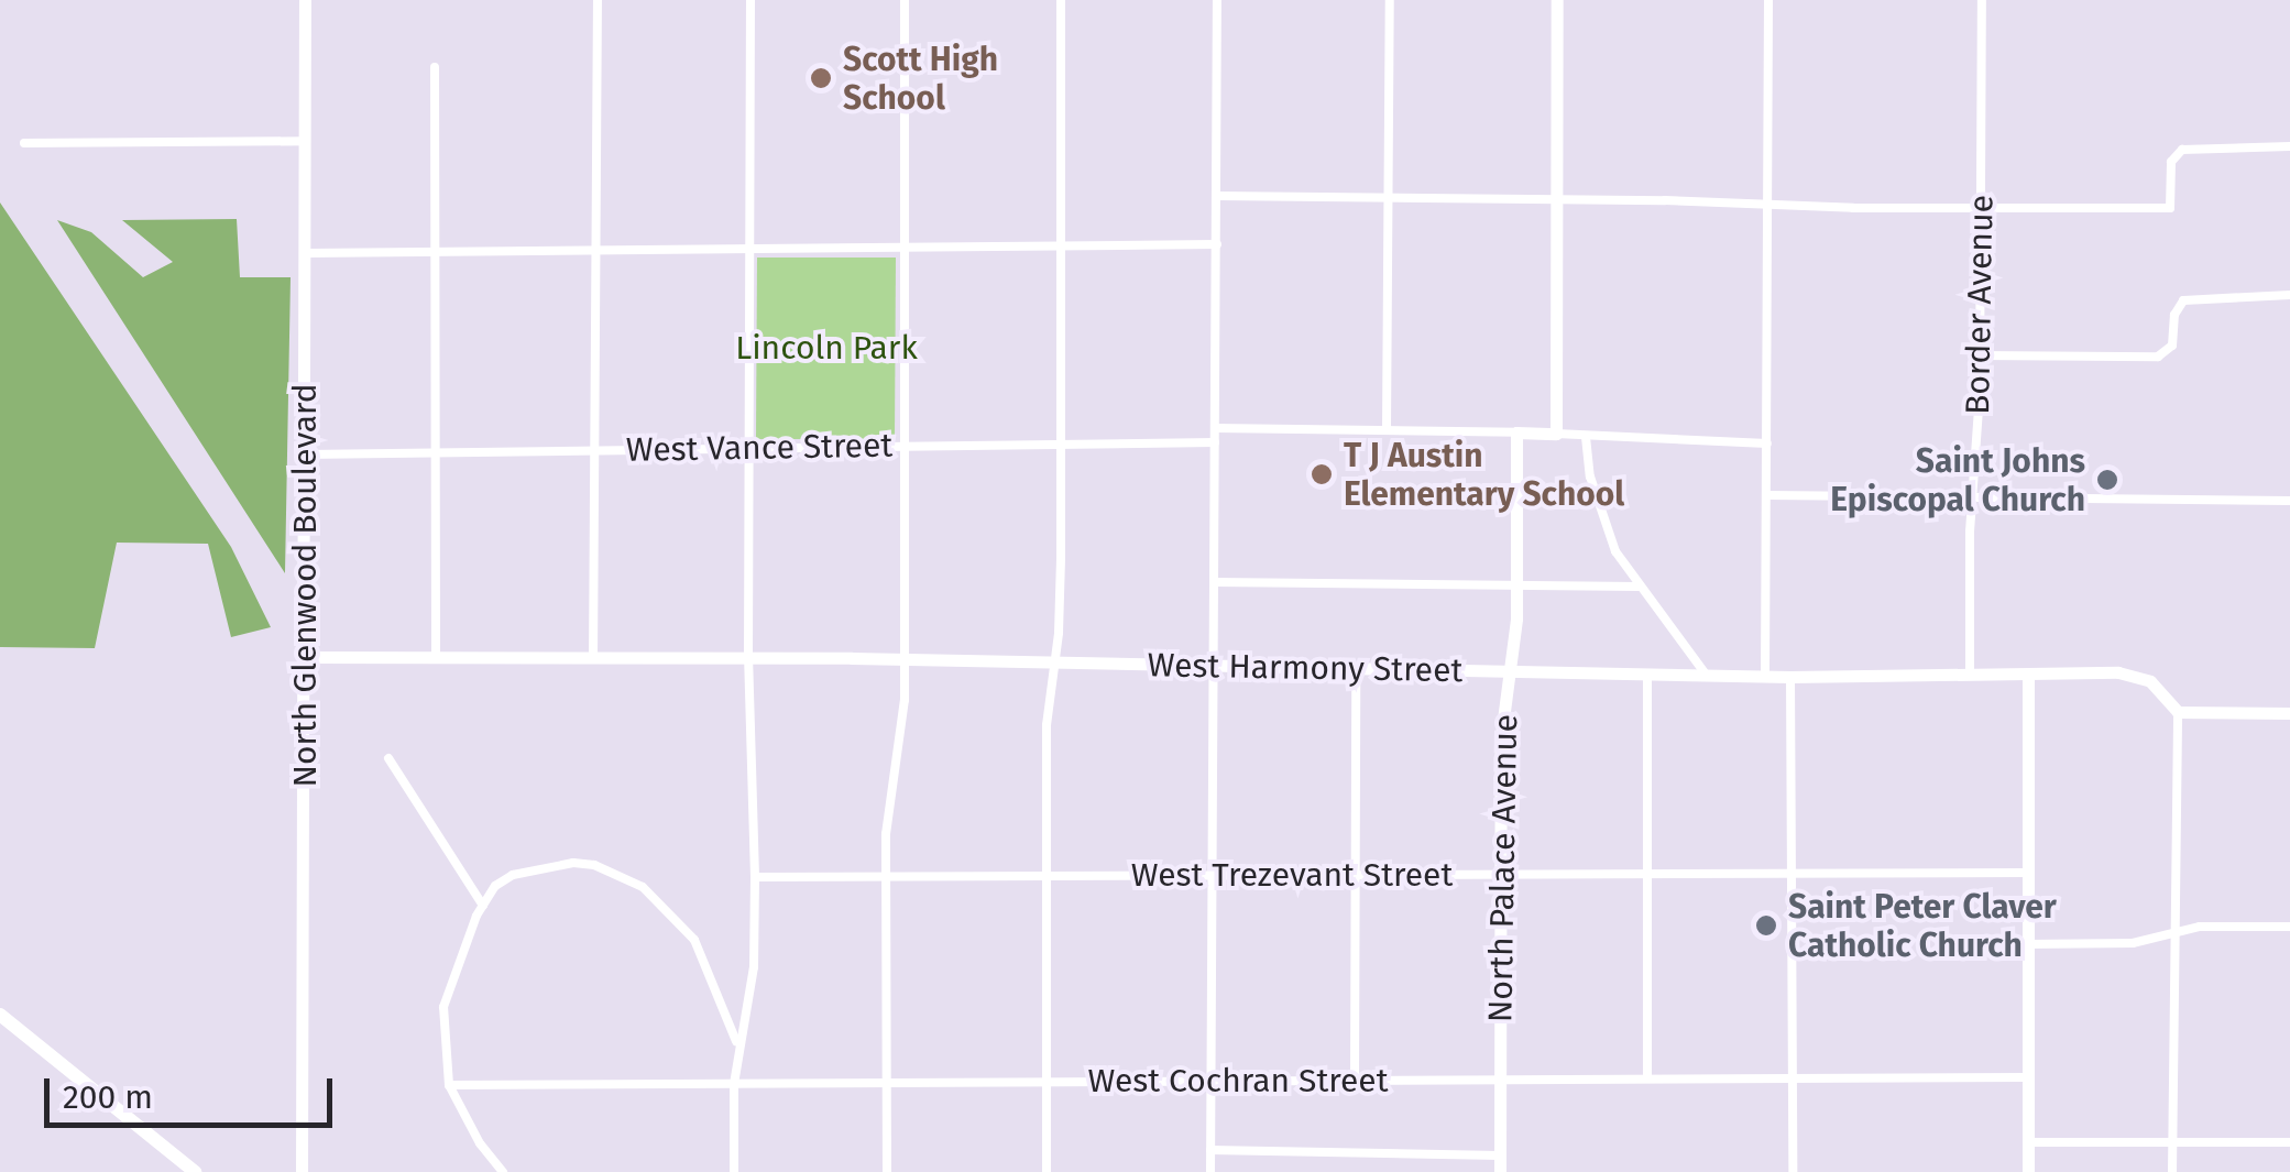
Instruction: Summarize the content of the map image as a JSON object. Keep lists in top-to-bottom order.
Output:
{
  "streets": {
    "street": [
      "Border Avenue",
      "West Vance Street",
      "North Glenwood Boulevard",
      "West Harmony Street",
      "North Palace Avenue",
      "West Trezevant Street",
      "West Cochran Street"
    ]
  },
  "crossings": [
    ["Border Avenue", "West Harmony Street"],
    ["West Vance Street", "North Glenwood Boulevard"],
    ["North Glenwood Boulevard", "West Harmony Street"],
    ["West Harmony Street", "North Palace Avenue"],
    ["North Palace Avenue", "West Trezevant Street"],
    ["North Palace Avenue", "West Cochran Street"]
  ],
  "parks": ["Lincoln Park"],
  "places": [
    "Scott High School",
    "T J Austin Elementary School",
    "Saint Johns Episcopal Church",
    "Saint Peter Claver Catholic Church"
  ],
  "scale_bar": "200 m"
}
